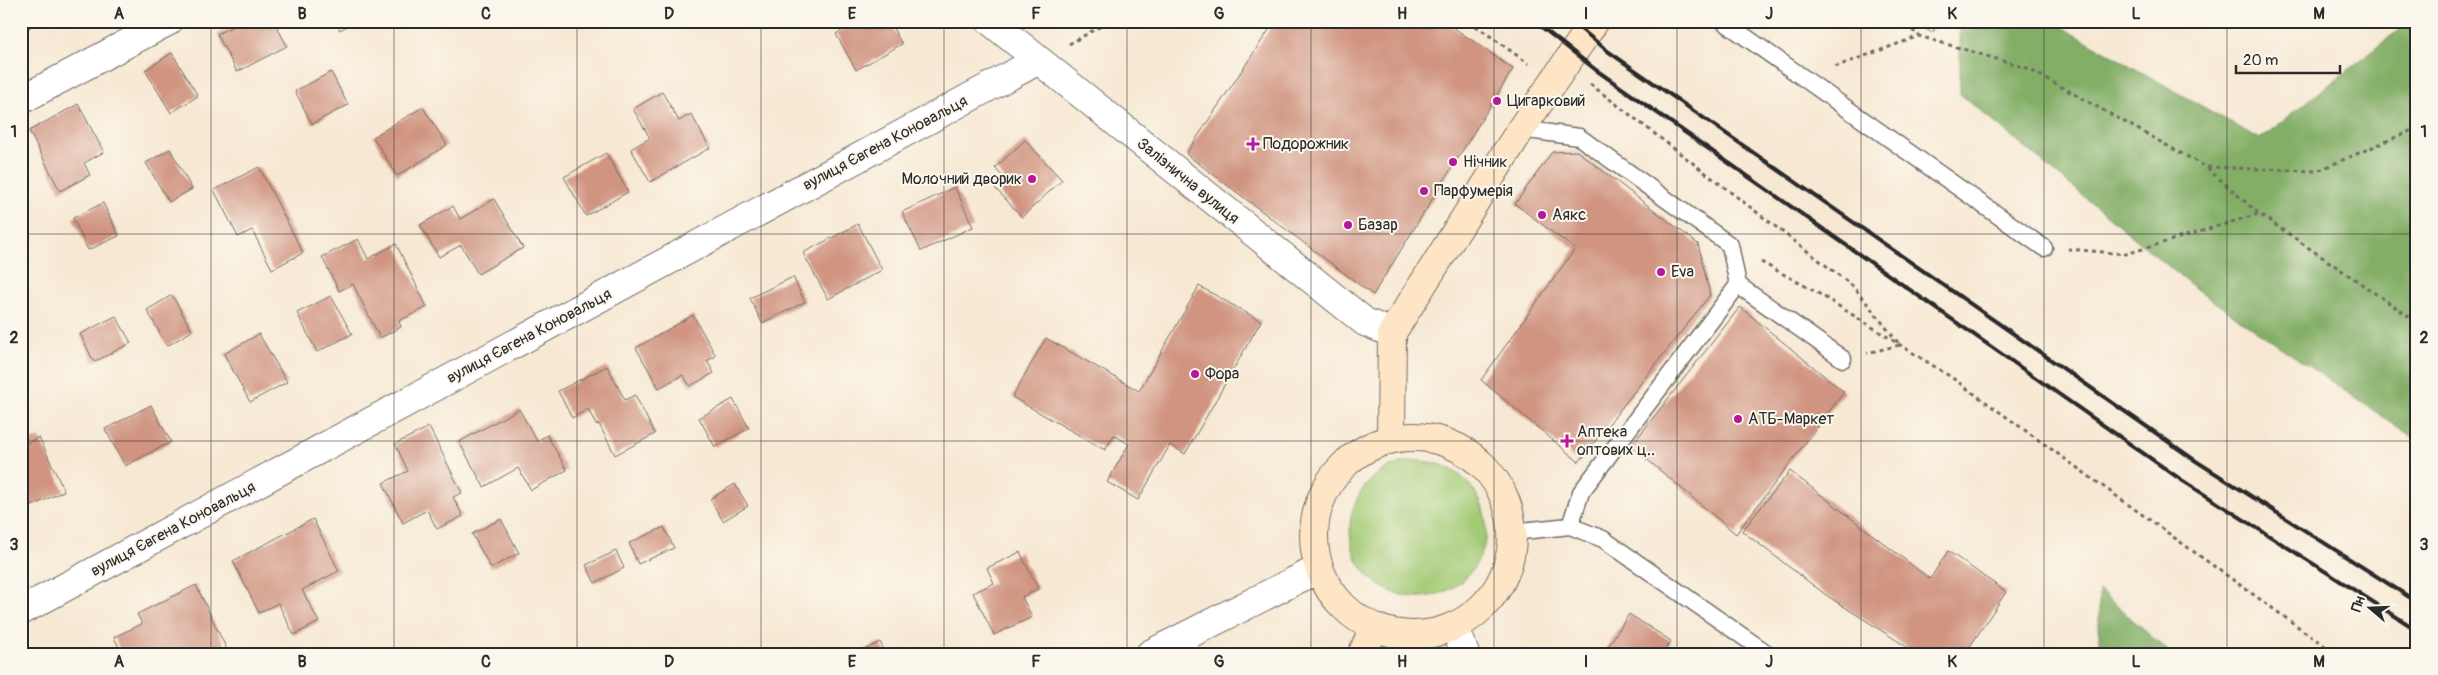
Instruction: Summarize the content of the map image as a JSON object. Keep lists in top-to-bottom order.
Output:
{
  "streets": {
    "street": ["вулиця Євгена Коновальця", "Залізнична вулиця"]
  },
  "crossings": [
    ["вулиця Євгена Коновальця", "Залізнична вулиця"]
  ],
  "places": {
    "other": [
      "Цигарковий",
      "Нічник",
      "Молочний дворик",
      "Парфумерія",
      "Аякс",
      "Базар",
      "Eva",
      "Фора",
      "АТБ-Маркет"
    ],
    "health": ["Подорожник", "Аптека оптових ц‥"]
  },
  "scale_bar": "20 m",
  "north": "left",
  "grid": {
    "columns": [
      "A",
      "B",
      "C",
      "D",
      "E",
      "F",
      "G",
      "H",
      "I",
      "J",
      "K",
      "L",
      "M"
    ],
    "rows": ["1", "2", "3"]
  }
}
